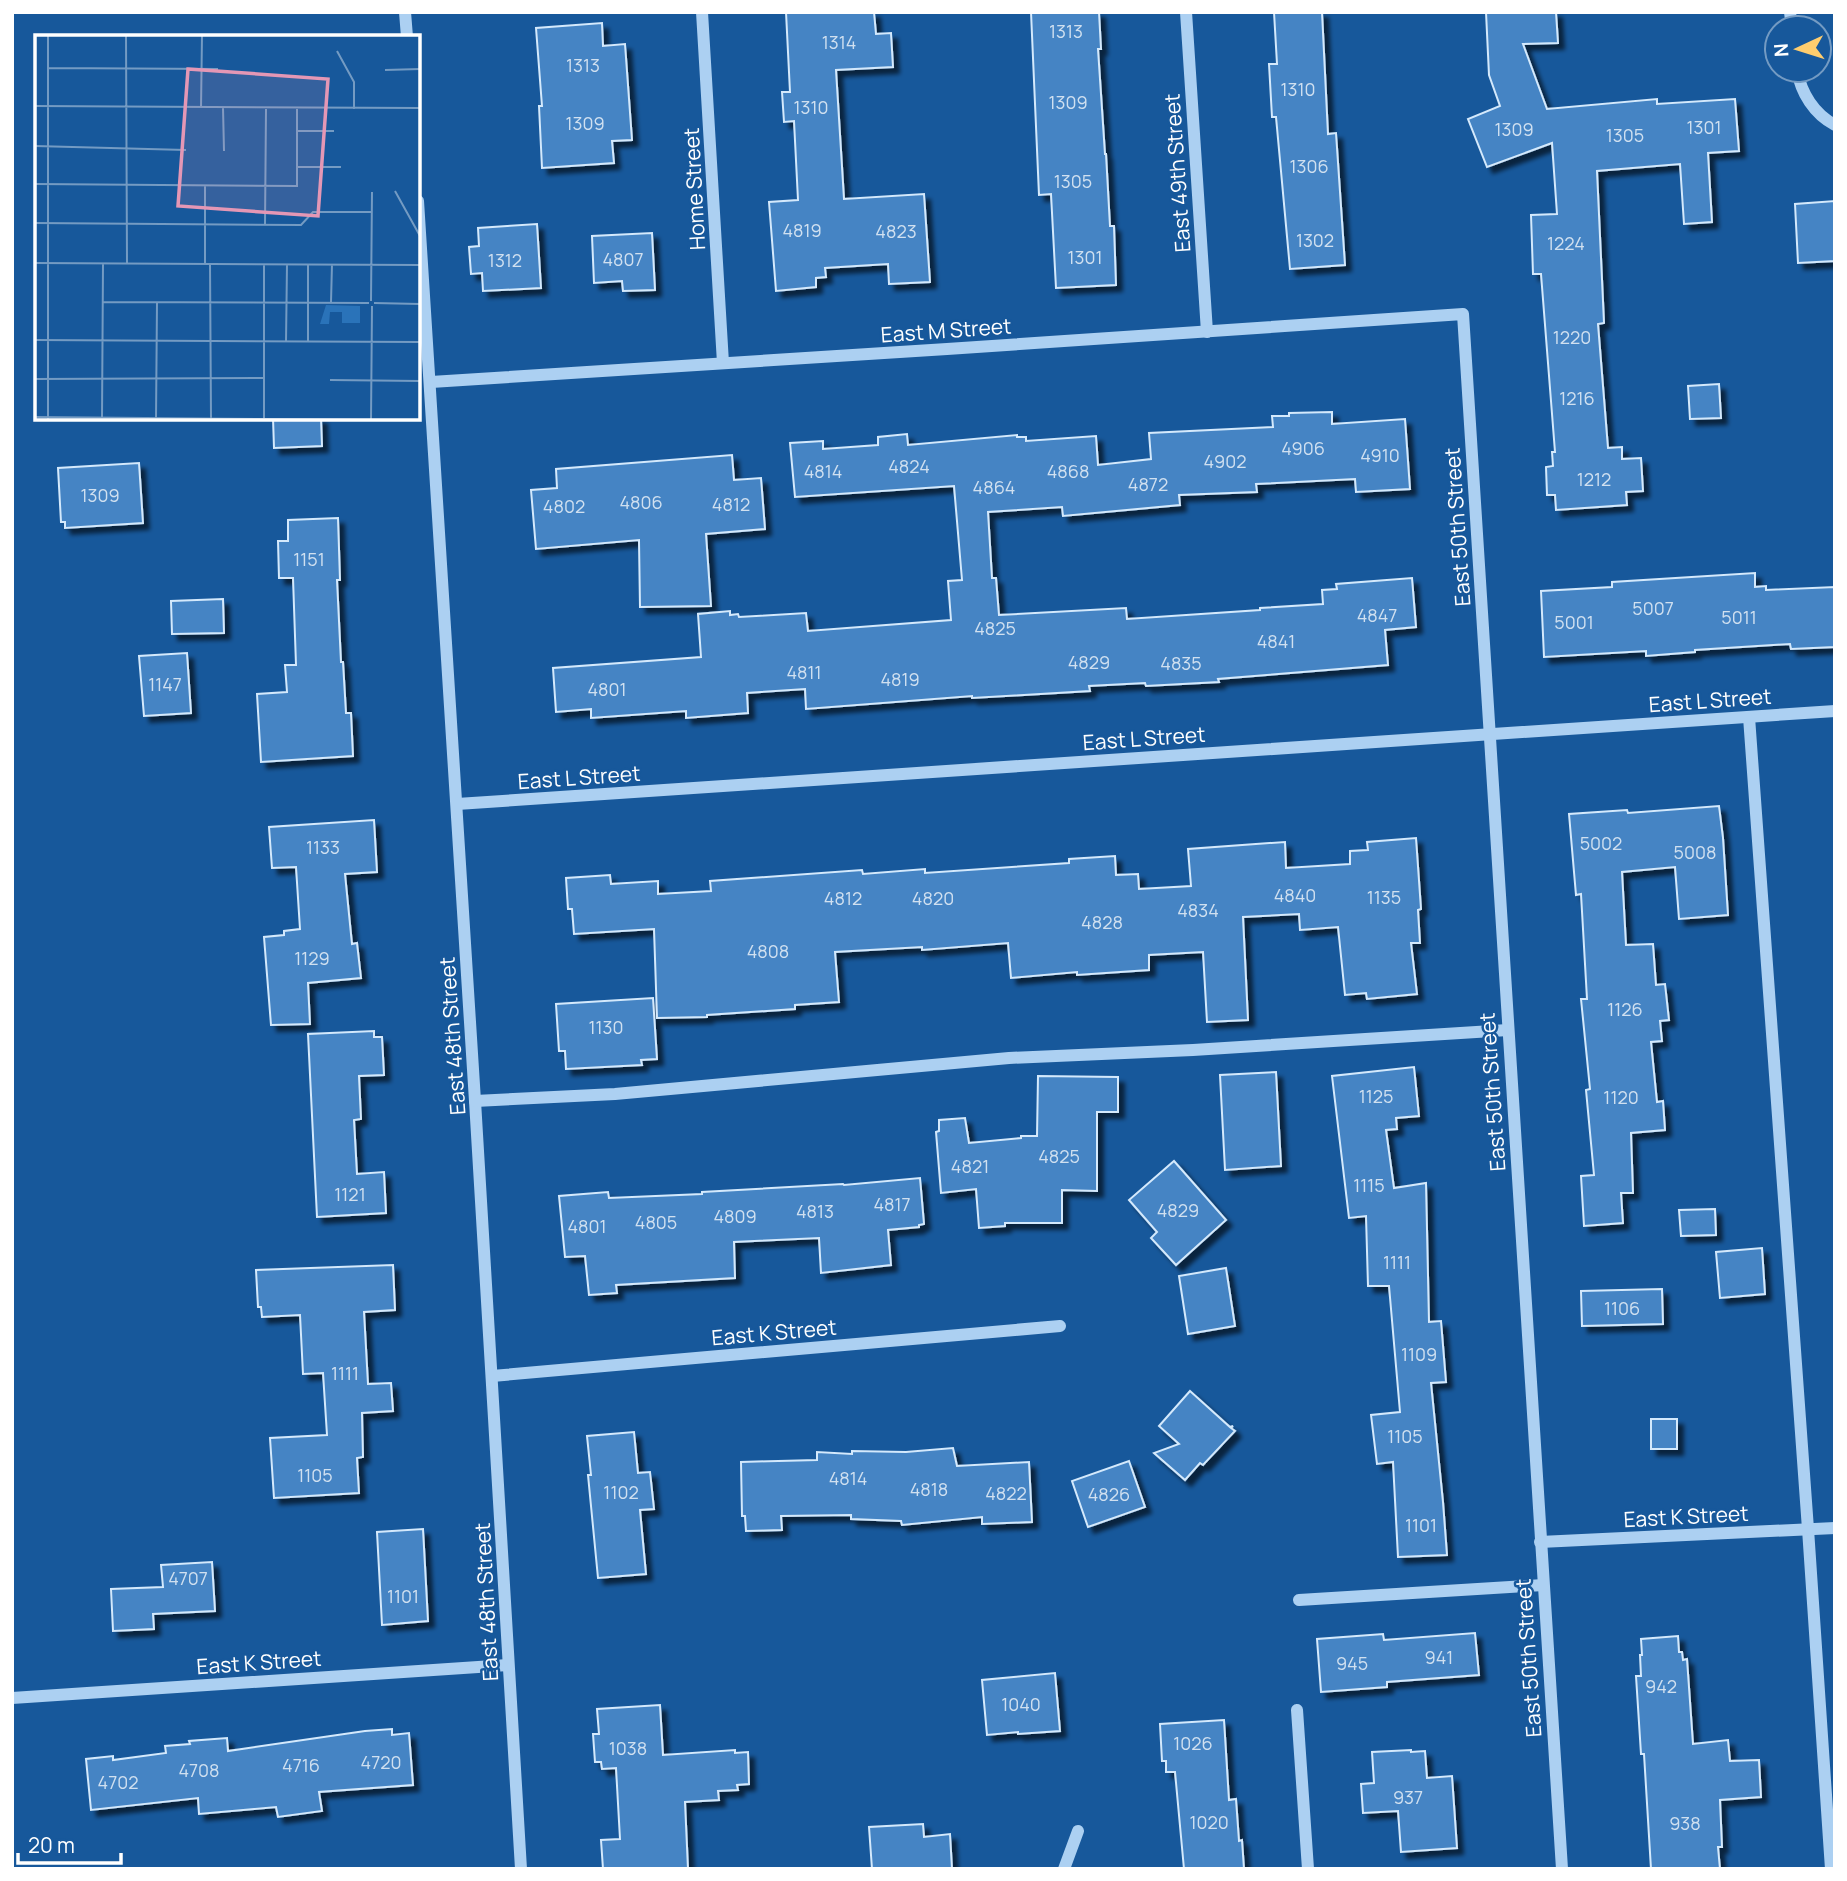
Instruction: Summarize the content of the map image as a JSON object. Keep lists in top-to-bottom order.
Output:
{
  "streets": {
    "street": [
      "East 49th Street",
      "Home Street",
      "East M Street",
      "East 50th Street",
      "East L Street",
      "East 48th Street",
      "East K Street"
    ]
  },
  "crossings": [
    ["East 49th Street", "East M Street"],
    ["Home Street", "East M Street"],
    ["East M Street", "East 50th Street"],
    ["East M Street", "East 48th Street"],
    ["East 50th Street", "East L Street"],
    ["East 50th Street", "East K Street"],
    ["East L Street", "East 48th Street"],
    ["East 48th Street", "East K Street"]
  ],
  "house_numbers": [
    "1313",
    "1314",
    "1313",
    "1310",
    "1309",
    "1310",
    "1309",
    "1301",
    "1309",
    "1305",
    "1306",
    "1305",
    "4819",
    "4823",
    "1302",
    "1224",
    "1301",
    "4807",
    "1312",
    "1220",
    "1216",
    "4906",
    "4910",
    "4902",
    "4824",
    "4814",
    "4868",
    "1212",
    "4872",
    "4864",
    "1309",
    "4806",
    "4812",
    "4802",
    "1151",
    "5007",
    "4847",
    "5011",
    "5001",
    "4825",
    "4841",
    "4829",
    "4835",
    "4811",
    "4819",
    "1147",
    "4801",
    "5002",
    "1133",
    "5008",
    "4840",
    "1135",
    "4812",
    "4820",
    "4834",
    "4828",
    "4808",
    "1129",
    "1126",
    "1130",
    "1125",
    "1120",
    "4825",
    "4821",
    "1115",
    "1121",
    "4817",
    "4829",
    "4813",
    "4809",
    "4805",
    "4801",
    "1111",
    "1106",
    "1109",
    "1111",
    "1105",
    "1105",
    "4814",
    "4818",
    "1102",
    "4822",
    "4826",
    "1101",
    "4707",
    "1101",
    "941",
    "945",
    "942",
    "1040",
    "1026",
    "1038",
    "4720",
    "4716",
    "4708",
    "4702",
    "937",
    "1020",
    "938"
  ],
  "scale_bar": "20 m",
  "north": "left"
}
